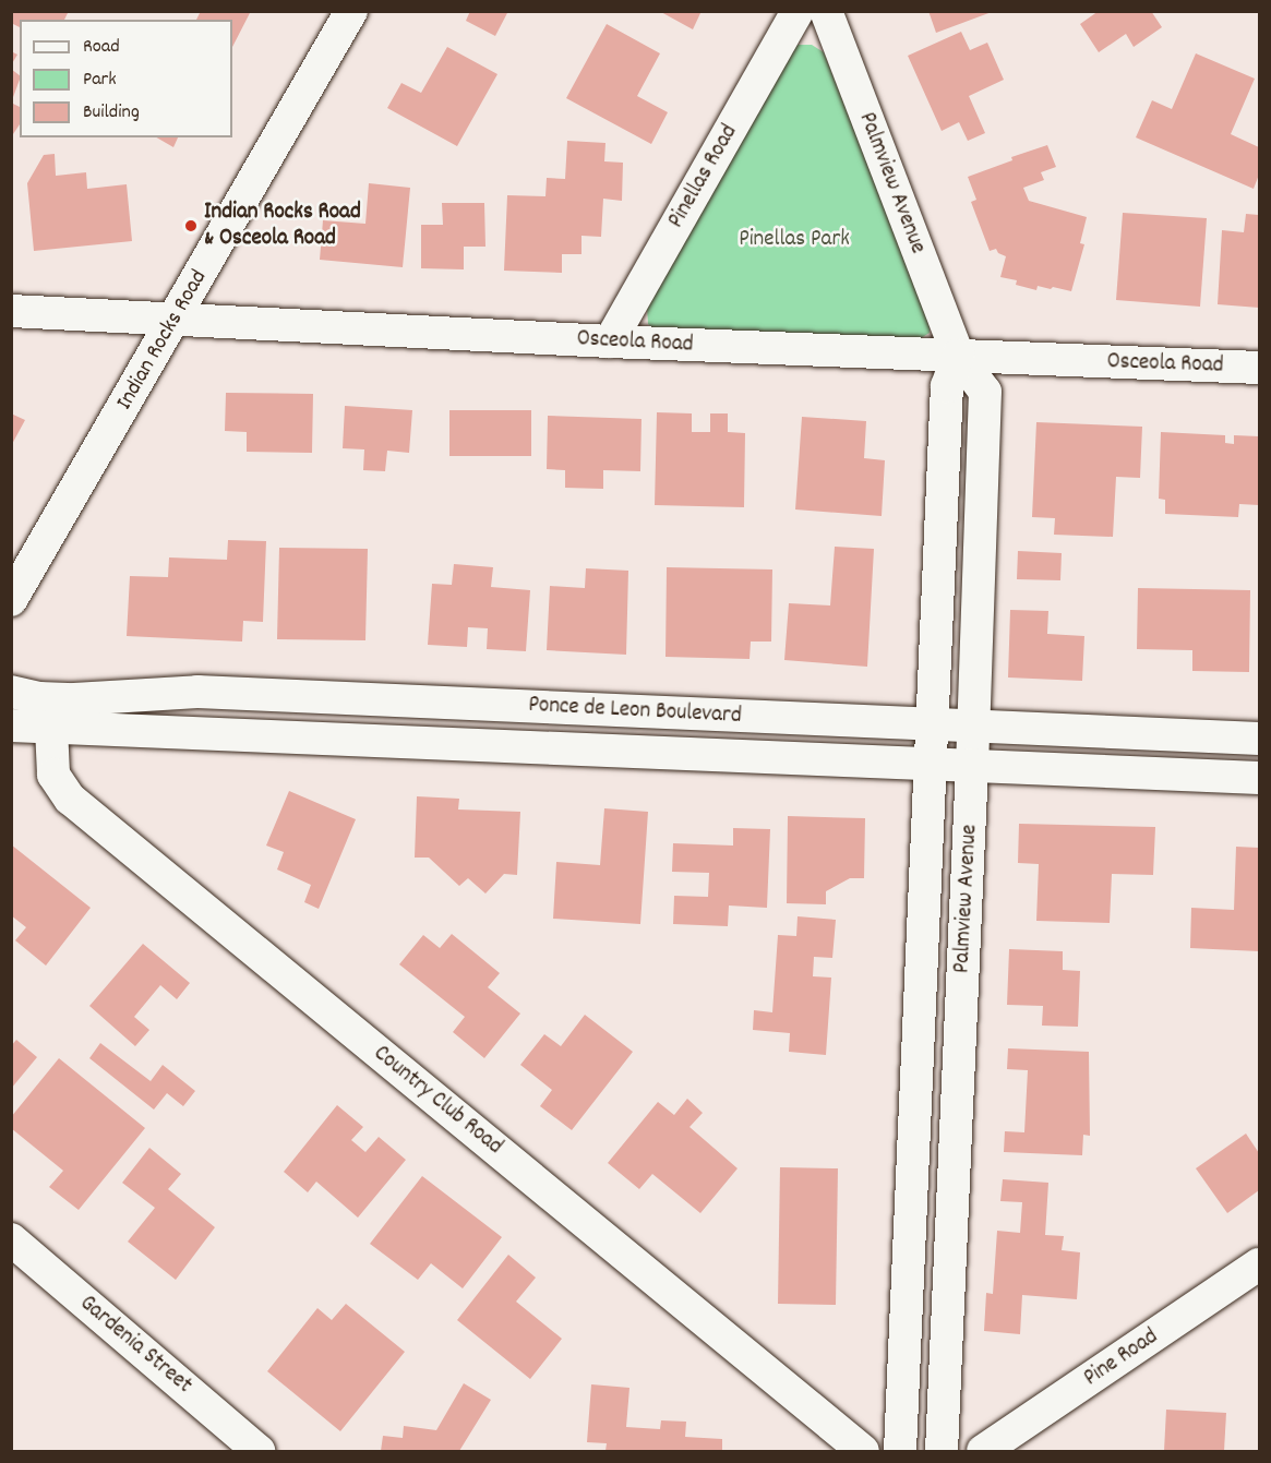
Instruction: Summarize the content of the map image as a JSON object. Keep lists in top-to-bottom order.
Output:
{
  "streets": {
    "street": [
      "Pinellas Road",
      "Palmview Avenue",
      "Indian Rocks Road",
      "Osceola Road",
      "Ponce de Leon Boulevard",
      "Country Club Road",
      "Gardenia Street",
      "Pine Road"
    ]
  },
  "crossings": [
    ["Pinellas Road", "Osceola Road"],
    ["Palmview Avenue", "Osceola Road"],
    ["Palmview Avenue", "Ponce de Leon Boulevard"],
    ["Indian Rocks Road", "Osceola Road"],
    ["Ponce de Leon Boulevard", "Country Club Road"]
  ],
  "parks": ["Pinellas Park"],
  "places": ["Indian Rocks Road & Osceola Road"],
  "legend": ["Road", "Park", "Building"]
}
